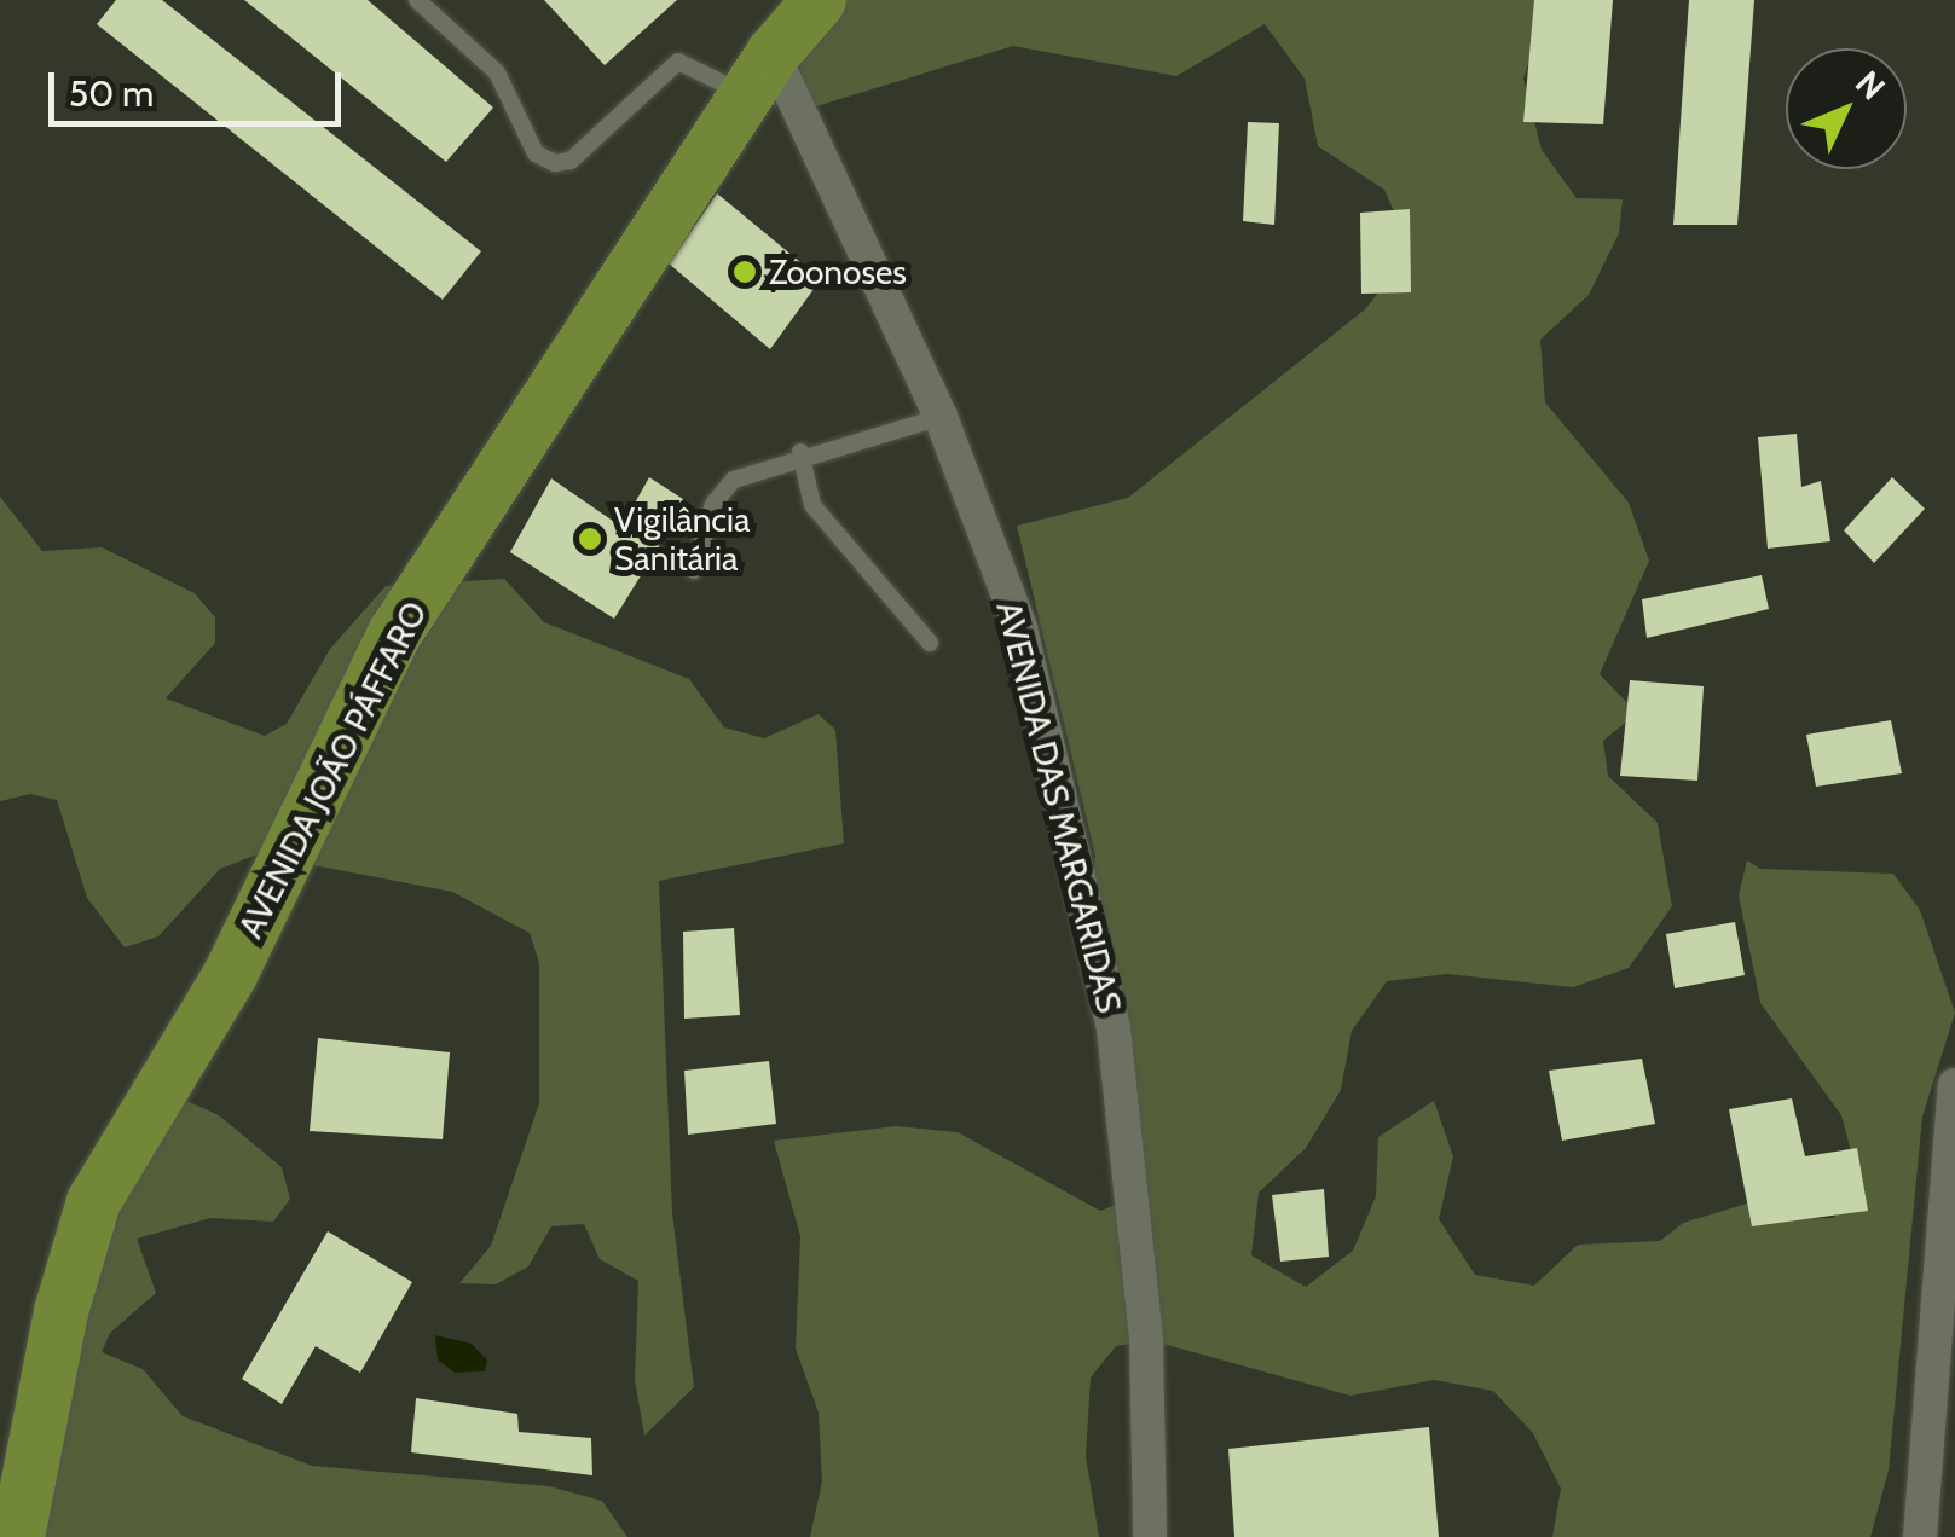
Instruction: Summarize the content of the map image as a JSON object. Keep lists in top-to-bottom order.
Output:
{
  "streets": {
    "main road": ["AVENIDA JOÃO PÁFFARO"],
    "street": ["AVENIDA DAS MARGARIDAS"]
  },
  "crossings": [
    ["AVENIDA JOÃO PÁFFARO", "AVENIDA DAS MARGARIDAS"]
  ],
  "places": ["Zoonoses", "Vigilância Sanitária"],
  "scale_bar": "50 m",
  "north": "top right"
}
